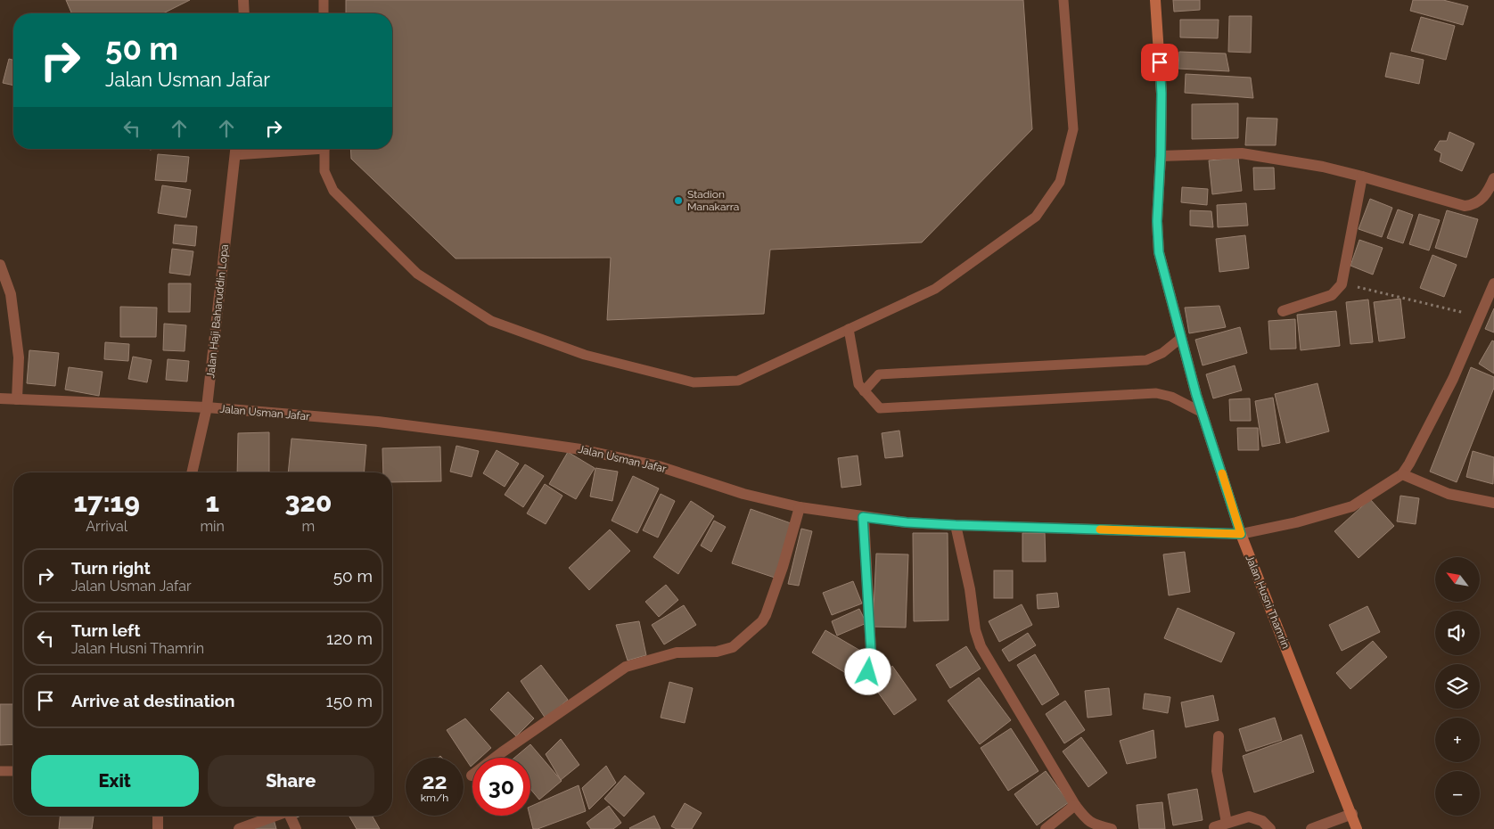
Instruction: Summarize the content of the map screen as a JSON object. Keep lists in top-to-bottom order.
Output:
{
  "streets": {
    "street": ["Jalan Haji Baharuddin Lopa", "Jalan Usman Jafar", "Jalan Husni Thamrin"]
  },
  "crossings": [
    ["Jalan Haji Baharuddin Lopa", "Jalan Usman Jafar"],
    ["Jalan Usman Jafar", "Jalan Husni Thamrin"]
  ],
  "places": ["Stadion Manakarra"],
  "north": "top left",
  "page": {
    "turn": ["50 m", "Jalan Usman Jafar"],
    "eta": [
      "17:19",
      "Arrival",
      "1",
      "min",
      "320",
      "m"
    ],
    "list": [
      {
        "name": "Turn right",
        "note": "Jalan Usman Jafar",
        "value": "50 m"
      },
      {
        "name": "Turn left",
        "note": "Jalan Husni Thamrin",
        "value": "120 m"
      },
      {
        "name": "Arrive at destination",
        "value": "150 m"
      }
    ],
    "map_buttons": ["+", "−"],
    "buttons": ["Exit", "Share"],
    "speed": "22 km/h",
    "limit": "30"
  }
}
